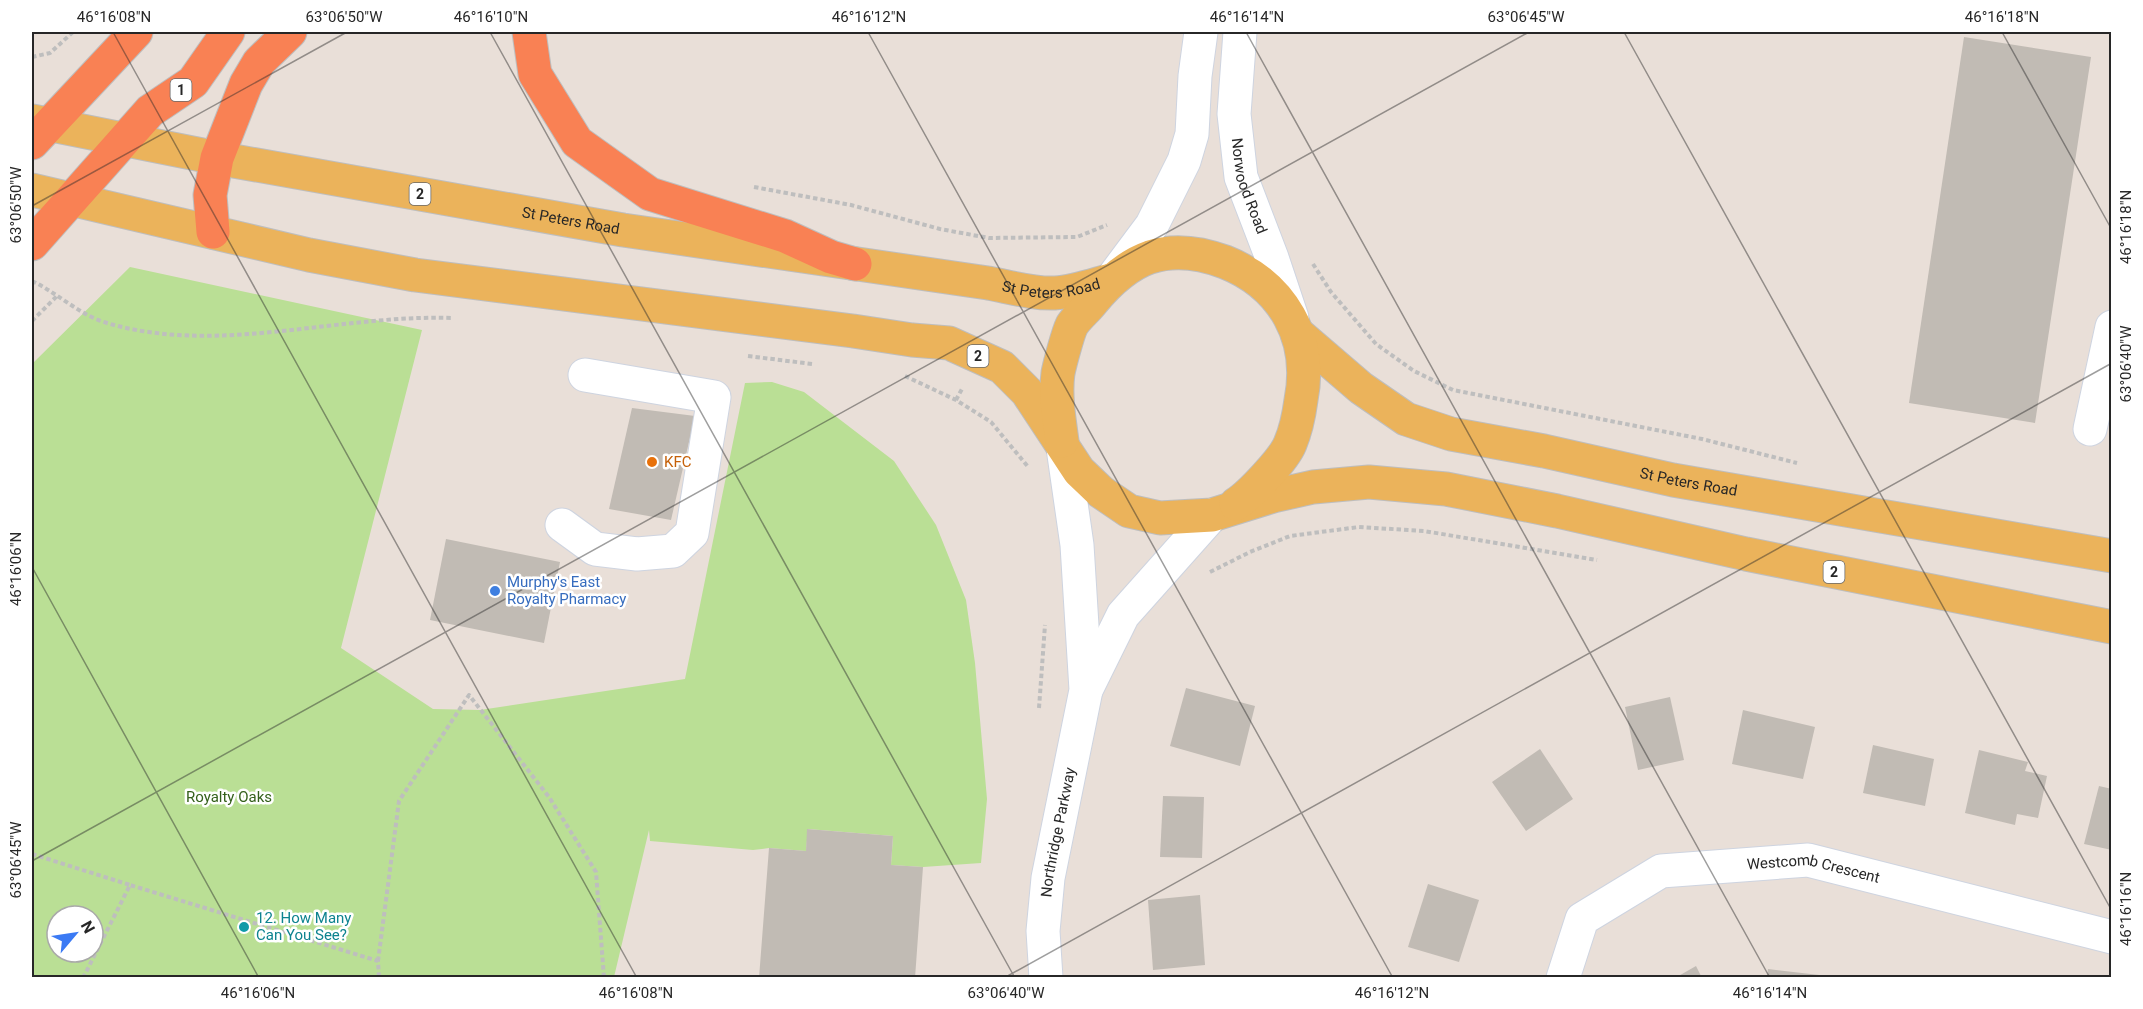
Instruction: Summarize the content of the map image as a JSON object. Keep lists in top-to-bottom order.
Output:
{
  "streets": {
    "highway": ["1"],
    "main road": ["2", "St Peters Road"],
    "street": ["Norwood Road", "Northridge Parkway", "Westcomb Crescent"]
  },
  "crossings": [
    ["1", "St Peters Road"],
    ["Norwood Road", "St Peters Road"],
    ["2", "Northridge Parkway"]
  ],
  "parks": ["Royalty Oaks"],
  "places": ["KFC", "Murphy's East Royalty Pharmacy", "12. How Many Can You See?"],
  "north": "top right",
  "coordinates": [
    "46°16'08\"N",
    "63°06'50\"W",
    "46°16'10\"N",
    "46°16'12\"N",
    "46°16'14\"N",
    "63°06'45\"W",
    "46°16'18\"N",
    "63°06'40\"W",
    "46°16'06\"N",
    "46°16'16\"N"
  ]
}
